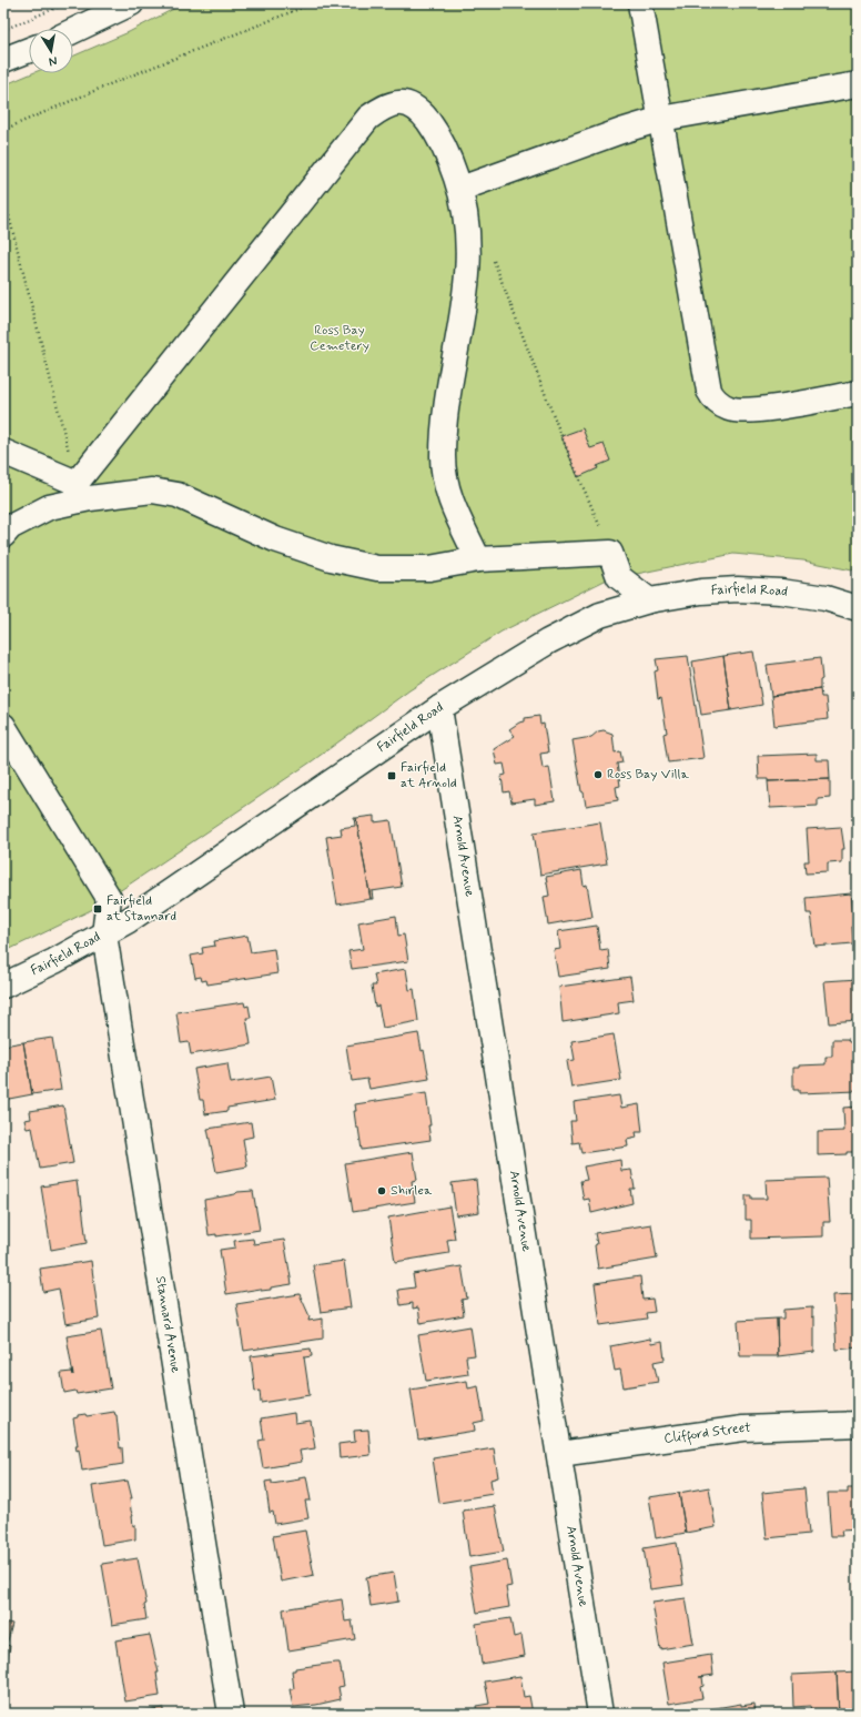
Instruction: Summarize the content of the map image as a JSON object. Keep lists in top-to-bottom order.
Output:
{
  "streets": {
    "street": [
      "Fairfield Road",
      "Arnold Avenue",
      "Stannard Avenue",
      "Clifford Street"
    ]
  },
  "crossings": [
    ["Fairfield Road", "Arnold Avenue"],
    ["Fairfield Road", "Stannard Avenue"],
    ["Arnold Avenue", "Clifford Street"]
  ],
  "parks": ["Ross Bay Cemetery"],
  "places": {
    "other": ["Ross Bay Villa", "Shirlea"],
    "transit": ["Fairfield at Arnold", "Fairfield at Stannard"]
  },
  "north": "bottom"
}
